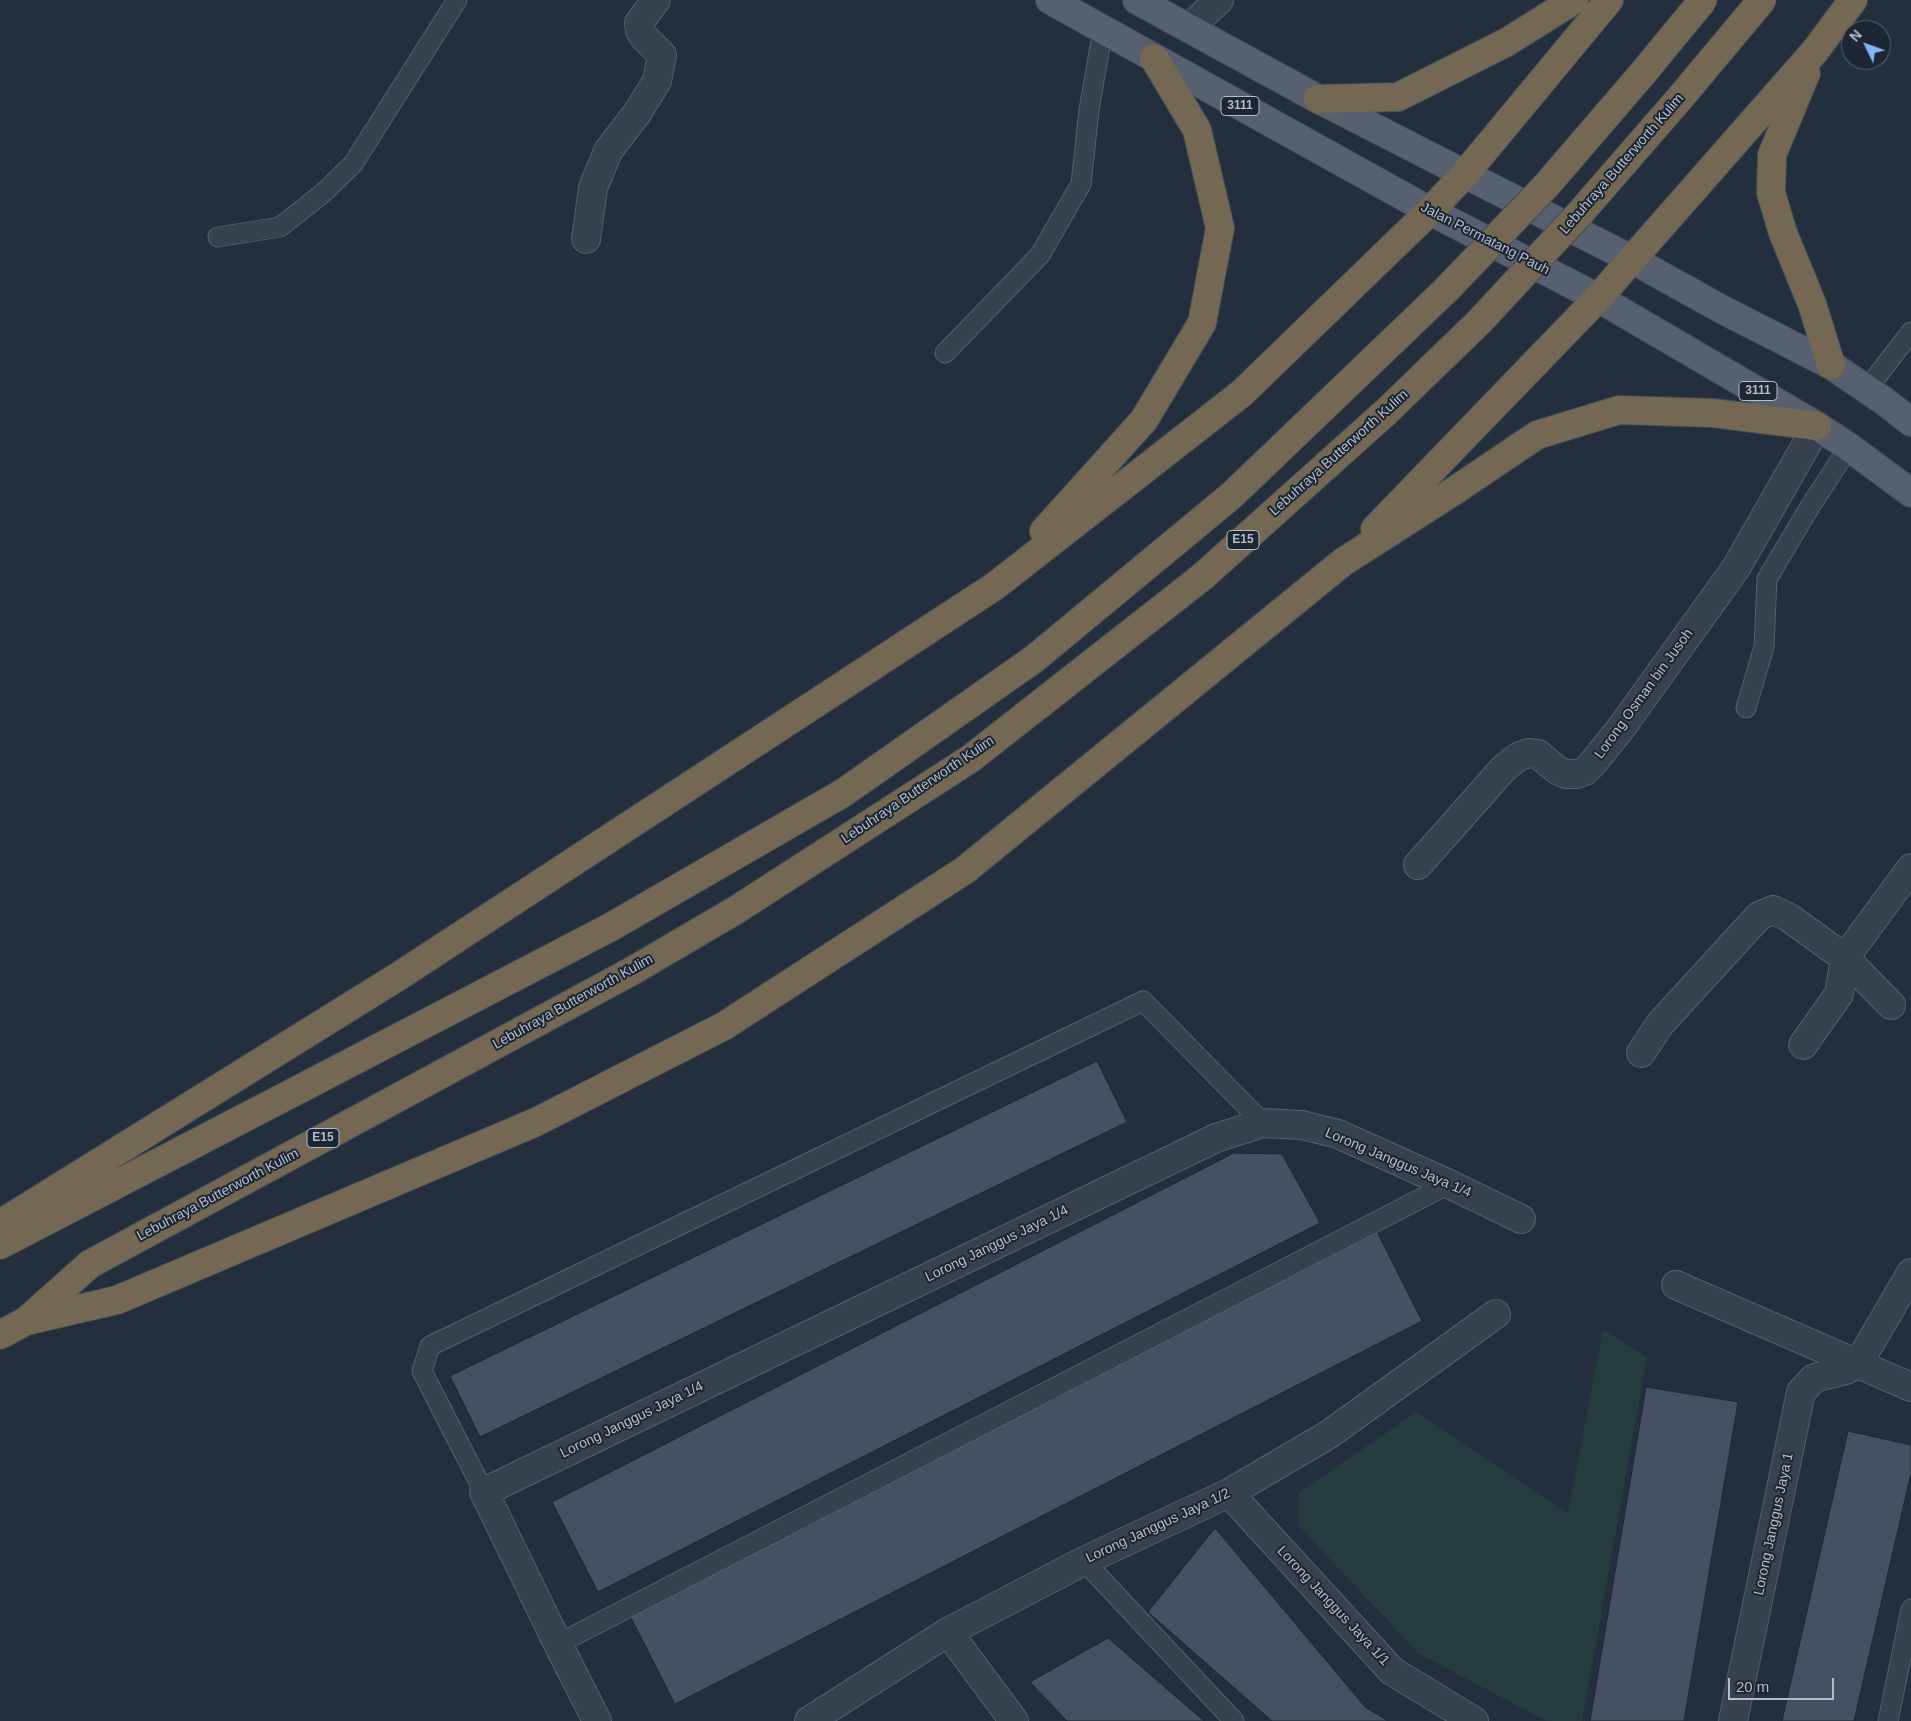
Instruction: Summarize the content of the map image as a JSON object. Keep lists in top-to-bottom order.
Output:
{
  "streets": {
    "highway": ["Lebuhraya Butterworth Kulim", "E15"],
    "main road": ["3111", "Jalan Permatang Pauh"],
    "street": [
      "Lorong Osman bin Jusoh",
      "Lorong Janggus Jaya 1/4",
      "Lorong Janggus Jaya 1",
      "Lorong Janggus Jaya 1/2",
      "Lorong Janggus Jaya 1/1"
    ]
  },
  "crossings": [
    ["Jalan Permatang Pauh", "Lorong Osman bin Jusoh"],
    ["Lorong Janggus Jaya 1/2", "Lorong Janggus Jaya 1/1"]
  ],
  "scale_bar": "20 m",
  "north": "top left"
}
